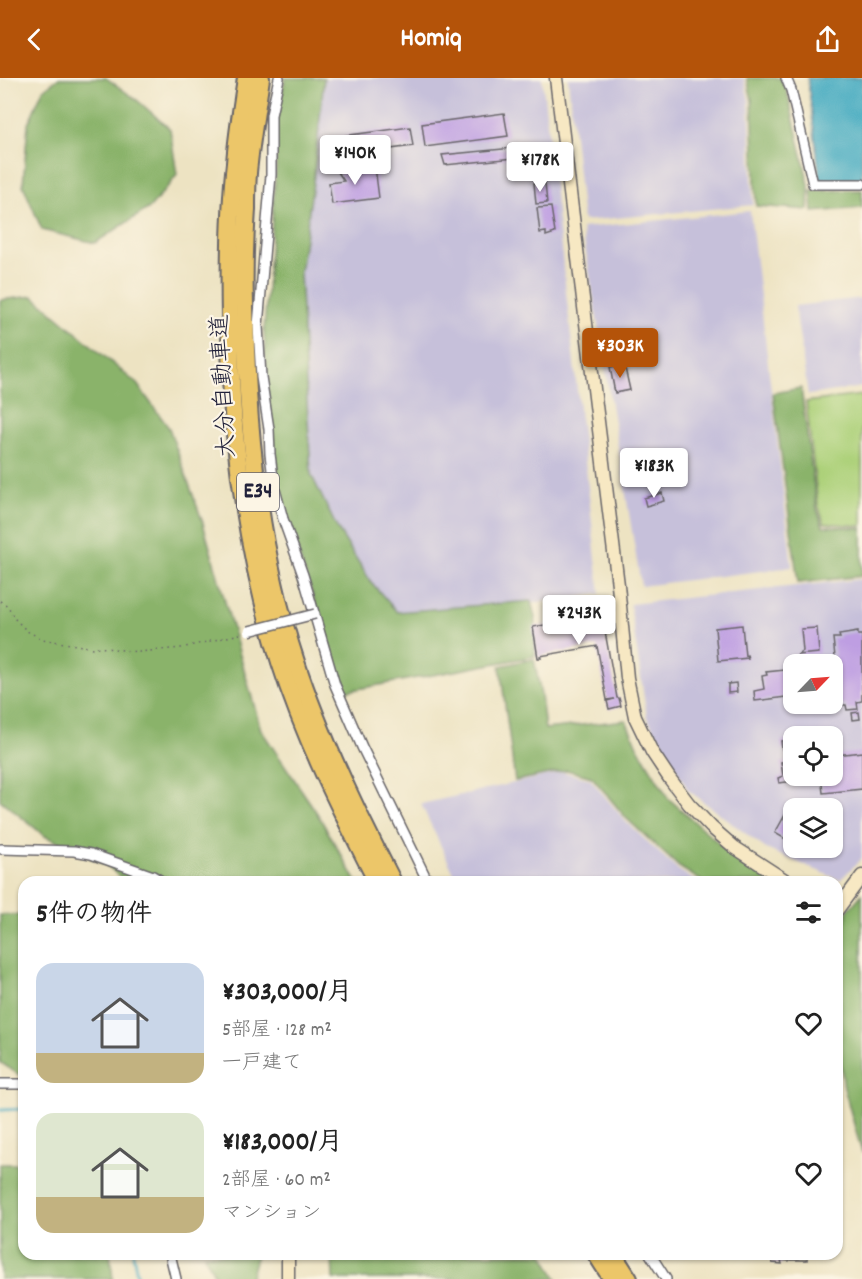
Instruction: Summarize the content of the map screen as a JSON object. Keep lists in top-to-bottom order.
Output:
{
  "streets": {
    "highway": ["大分自動車道", "E34"]
  },
  "north": "top right",
  "page": {
    "header": "Homiq",
    "price": [
      "¥140K",
      "¥178K",
      "¥303K",
      "¥183K",
      "¥243K"
    ],
    "heading": "5件の物件",
    "list": [
      {
        "name": "¥303,000/月",
        "note": "5部屋 · 128 m² · 一戸建て"
      },
      {
        "name": "¥183,000/月",
        "note": "2部屋 · 60 m² · マンション"
      }
    ]
  }
}
